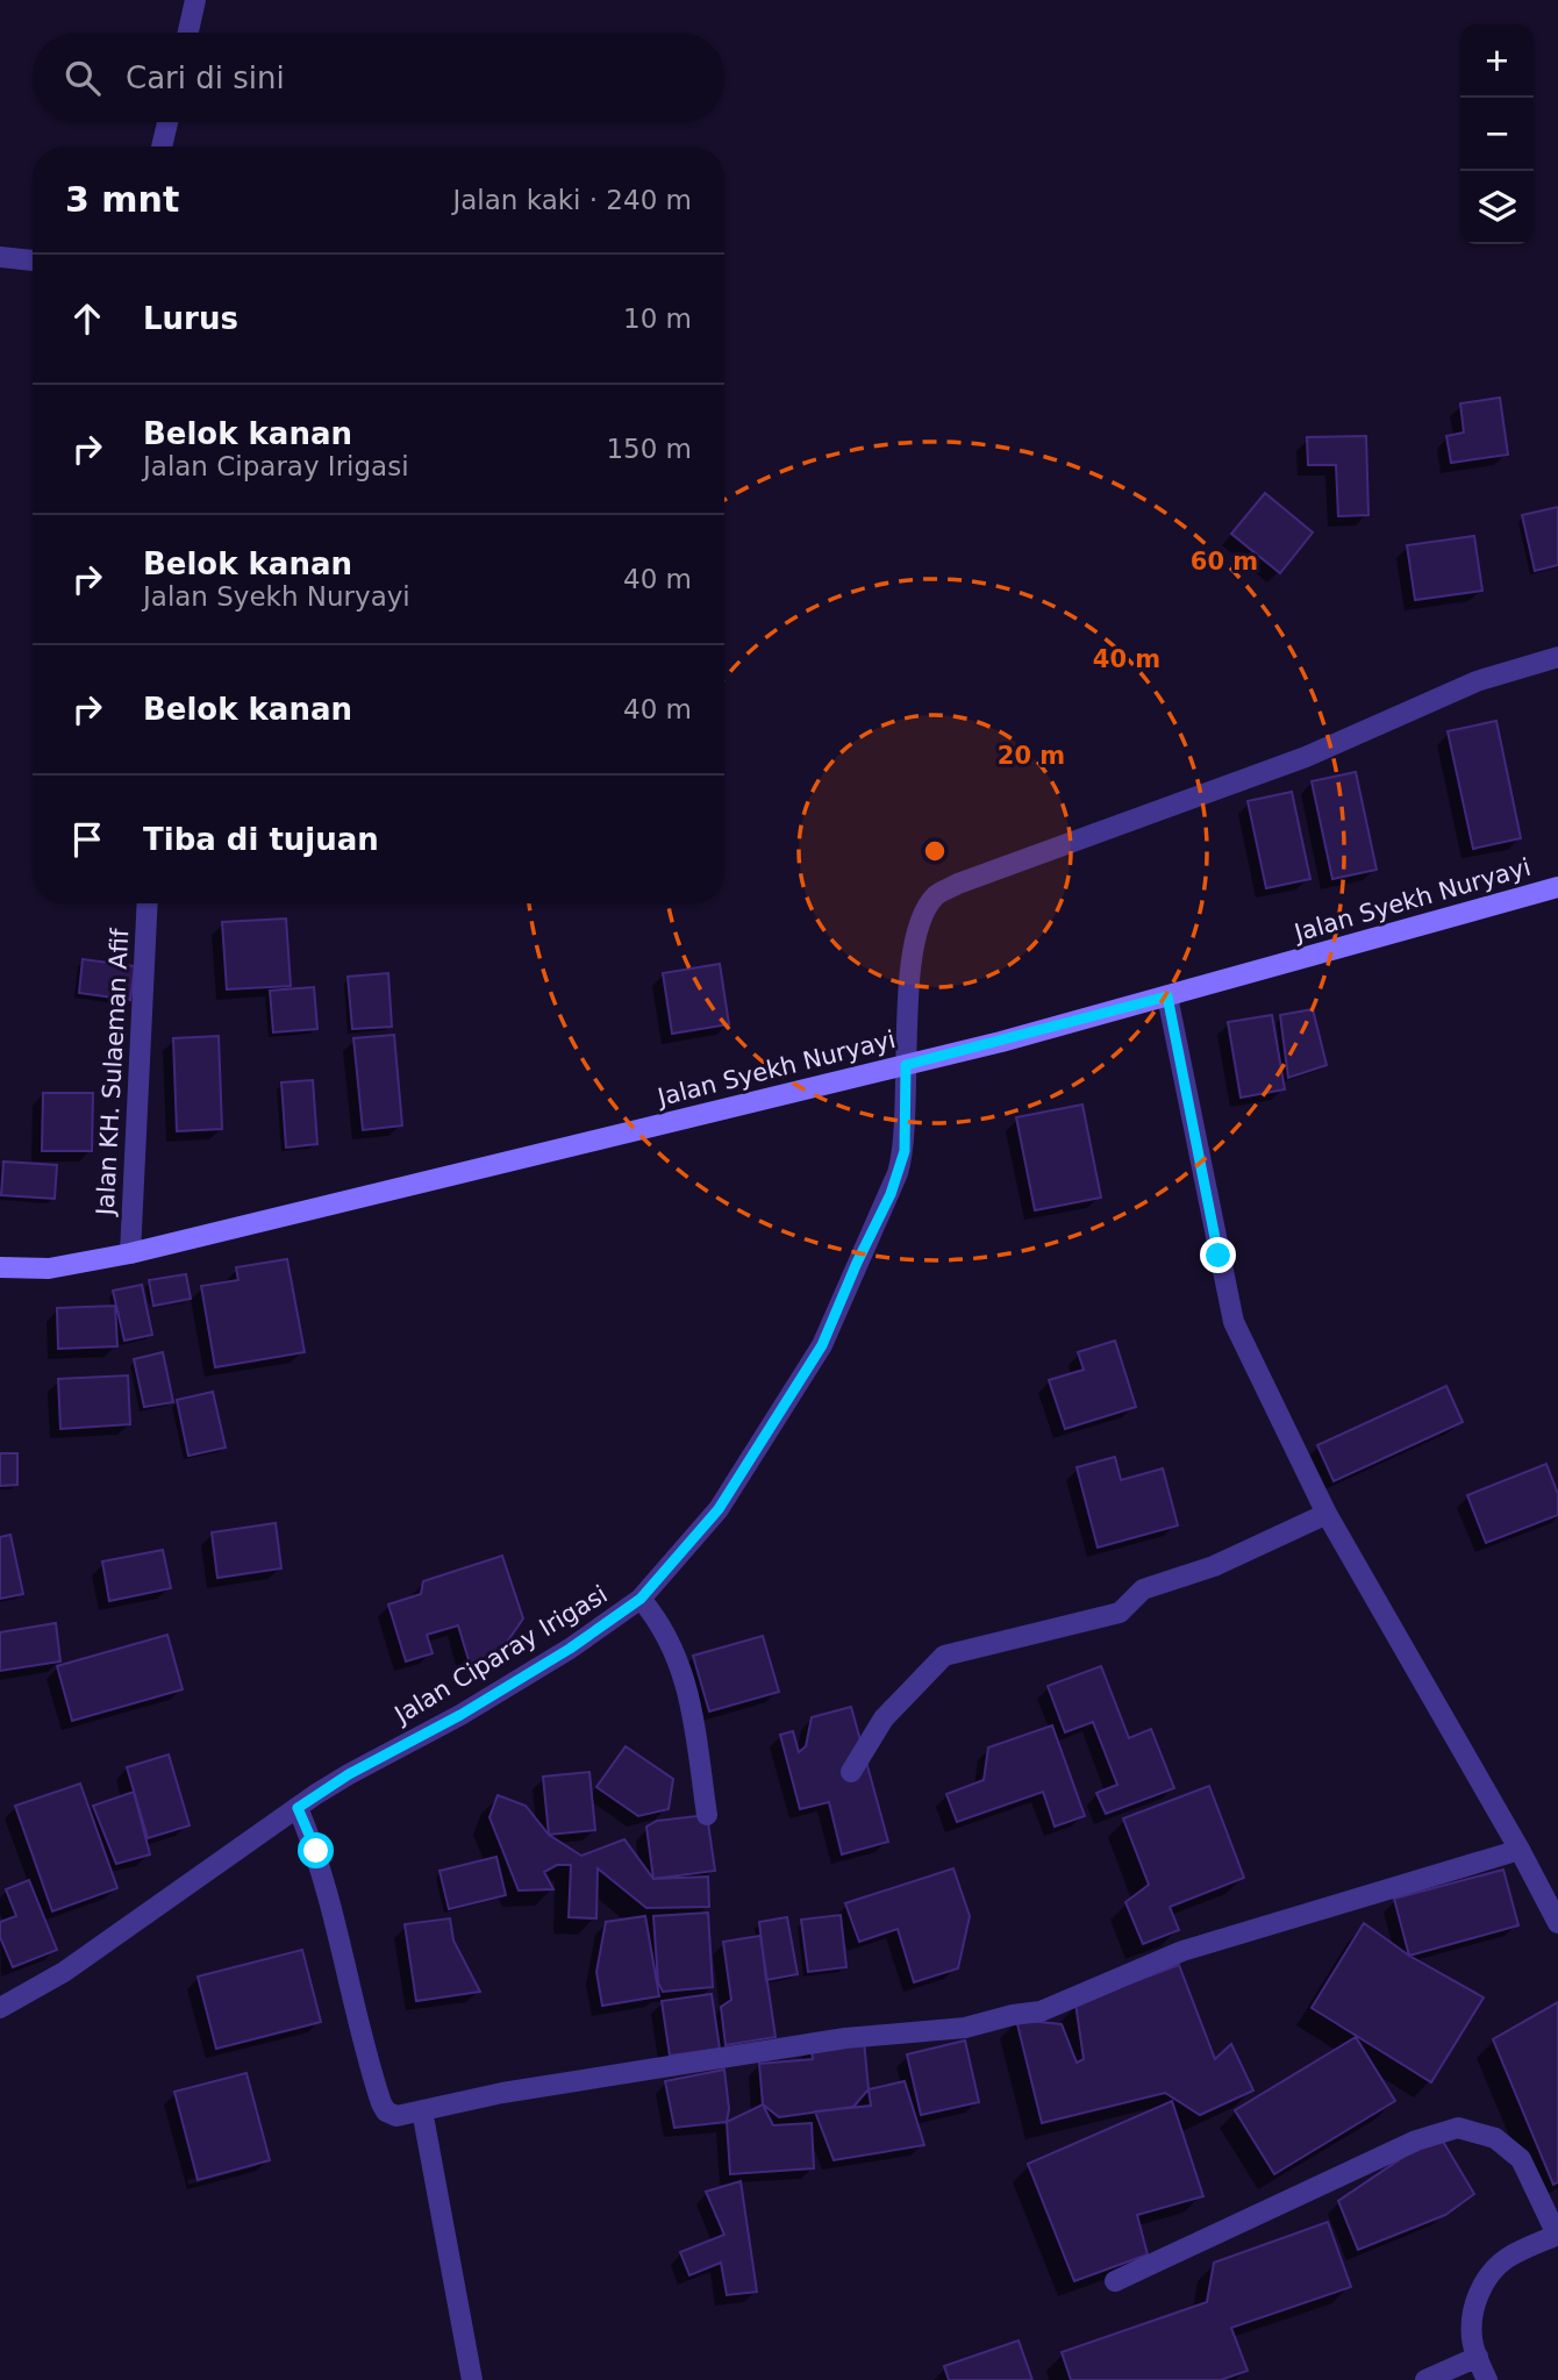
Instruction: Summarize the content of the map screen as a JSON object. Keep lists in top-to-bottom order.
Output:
{
  "streets": {
    "main road": ["Jalan Syekh Nuryayi"],
    "street": ["Jalan KH. Sulaeman Afif", "Jalan Ciparay Irigasi"]
  },
  "crossings": [
    ["Jalan Syekh Nuryayi", "Jalan KH. Sulaeman Afif"],
    ["Jalan Syekh Nuryayi", "Jalan Ciparay Irigasi"]
  ],
  "page": {
    "map_buttons": ["+", "−"],
    "search": "Cari di sini",
    "heading": ["3 mnt", "Jalan kaki · 240 m"],
    "list": [
      ["Lurus", "10 m"],
      ["Belok kanan", "Jalan Ciparay Irigasi", "150 m"],
      ["Belok kanan", "Jalan Syekh Nuryayi", "40 m"],
      ["Belok kanan", "40 m"],
      "Tiba di tujuan"
    ]
  },
  "rings": ["60 m", "40 m", "20 m"]
}
